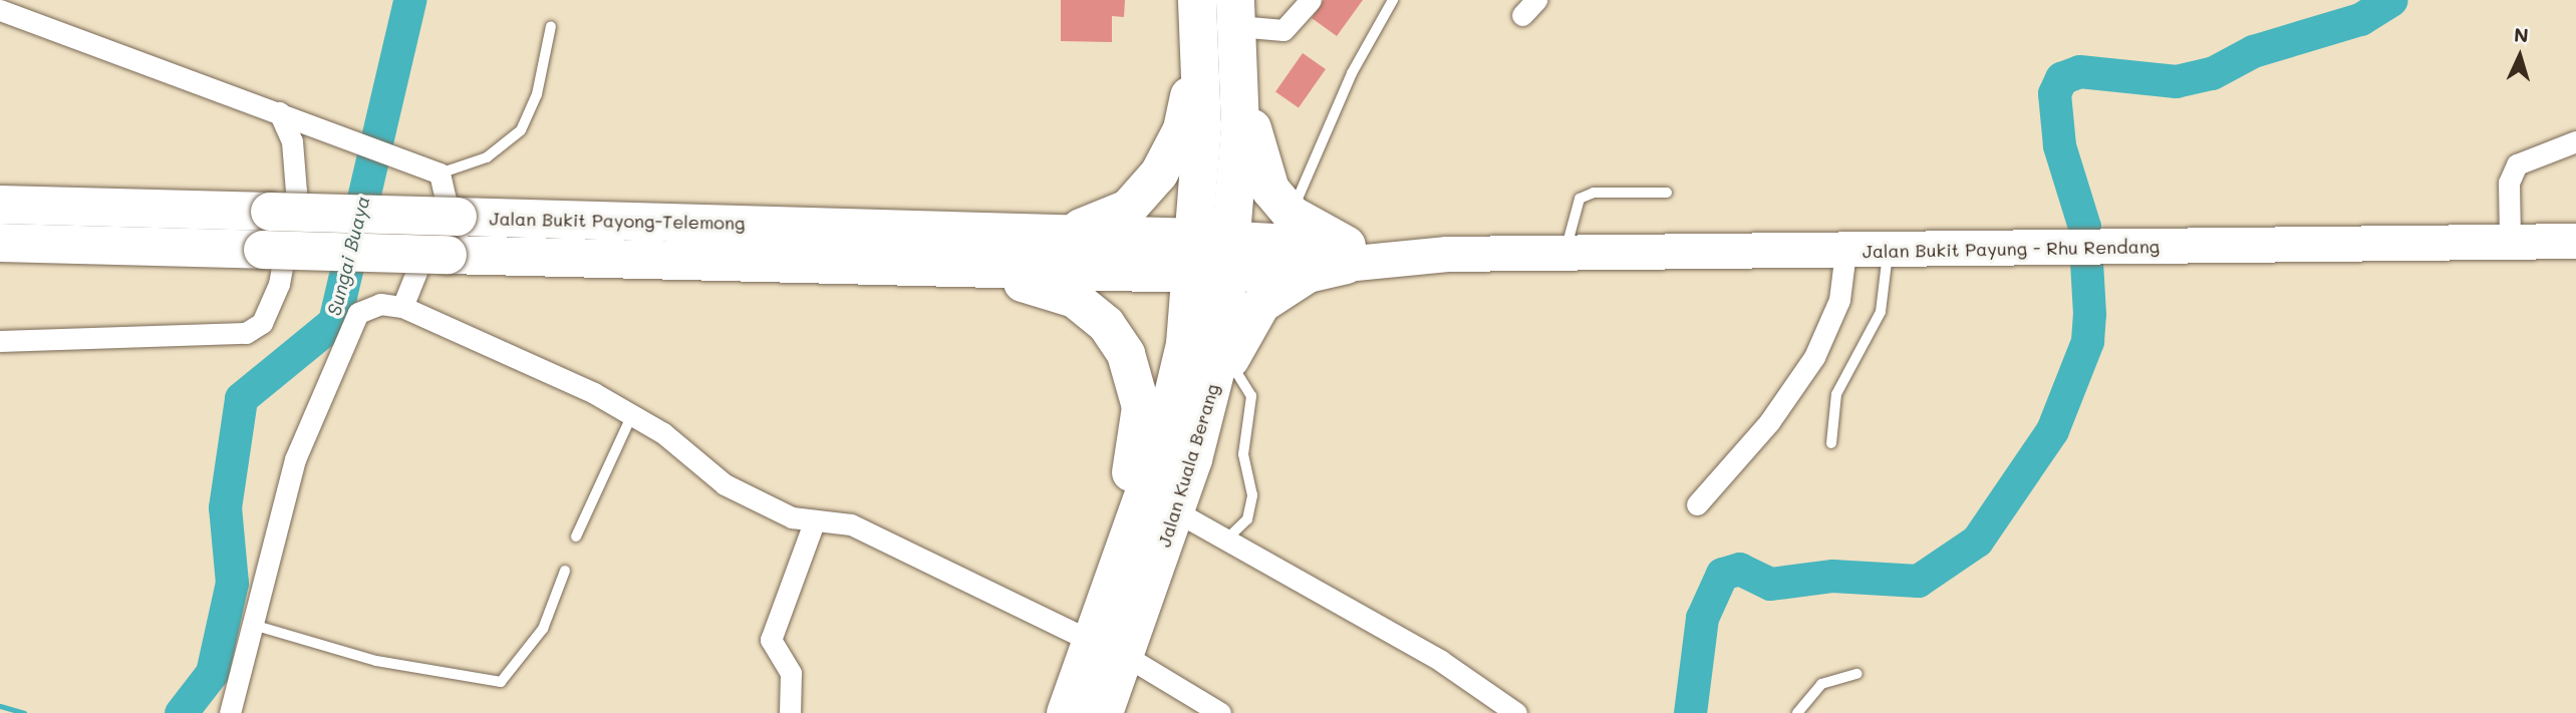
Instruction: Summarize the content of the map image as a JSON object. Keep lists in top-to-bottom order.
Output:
{
  "streets": {
    "highway": ["Jalan Bukit Payong-Telemong", "Jalan Kuala Berang"],
    "main road": ["Jalan Bukit Payung - Rhu Rendang"]
  },
  "crossings": [
    ["Jalan Bukit Payong-Telemong", "Jalan Bukit Payung - Rhu Rendang"],
    ["Jalan Bukit Payong-Telemong", "Jalan Kuala Berang"],
    ["Jalan Bukit Payung - Rhu Rendang", "Jalan Kuala Berang"]
  ],
  "water": ["Sungai Buaya"],
  "north": "top"
}
